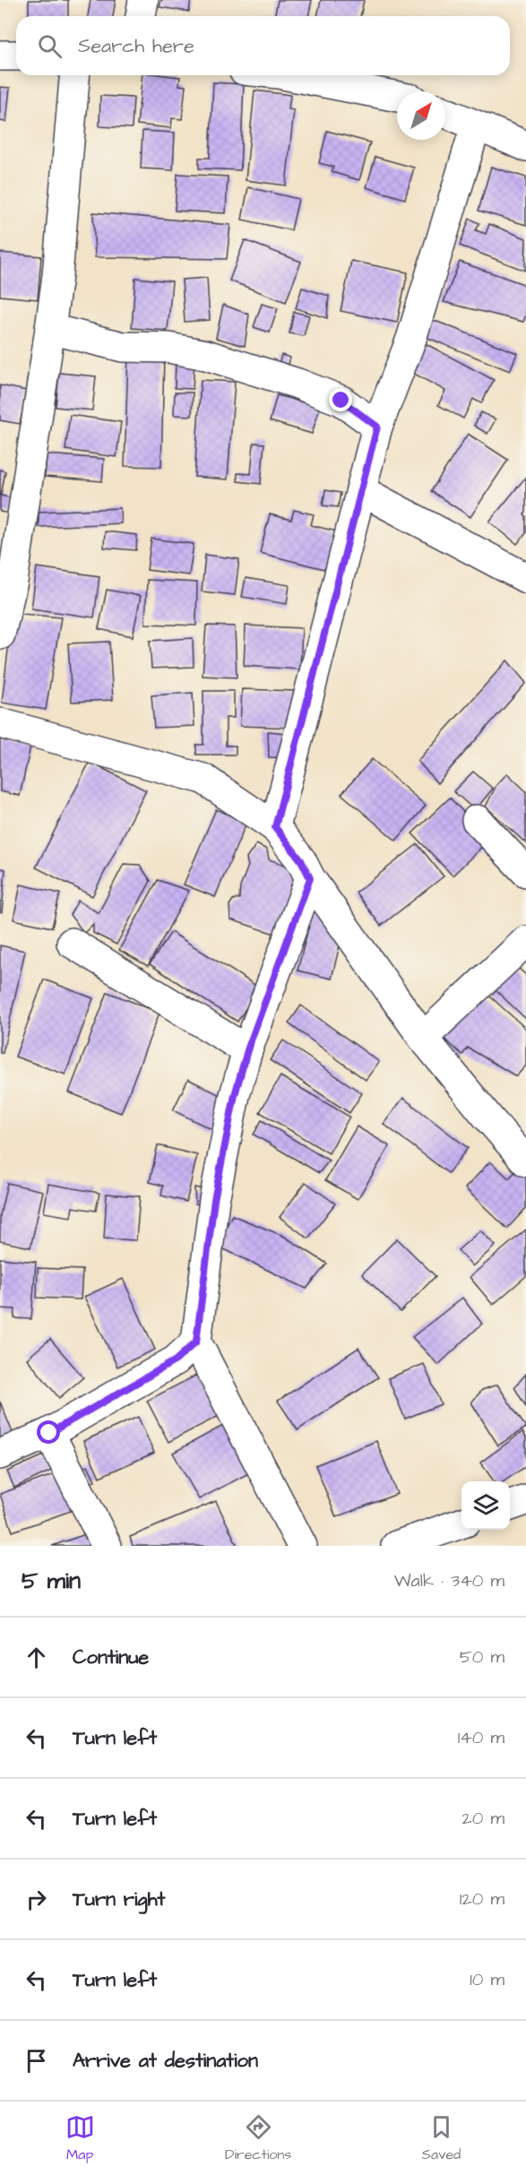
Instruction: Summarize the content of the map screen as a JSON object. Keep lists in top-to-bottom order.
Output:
{
  "north": "top right",
  "page": {
    "search": "Search here",
    "heading": ["5 min", "Walk · 340 m"],
    "list": [
      ["Continue", "50 m"],
      ["Turn left", "140 m"],
      ["Turn left", "20 m"],
      ["Turn right", "120 m"],
      ["Turn left", "10 m"],
      "Arrive at destination"
    ],
    "nav": ["Map", "Directions", "Saved"]
  }
}
